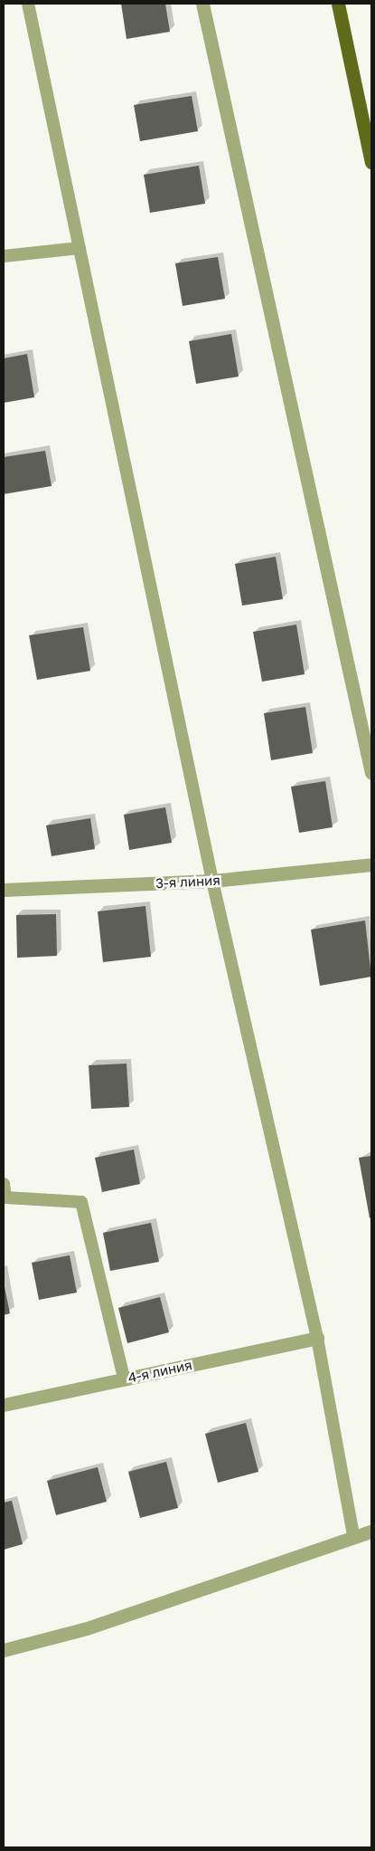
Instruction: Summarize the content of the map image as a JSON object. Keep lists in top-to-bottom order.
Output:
{
  "streets": {
    "street": ["3-я линия", "4-я линия"]
  }
}
